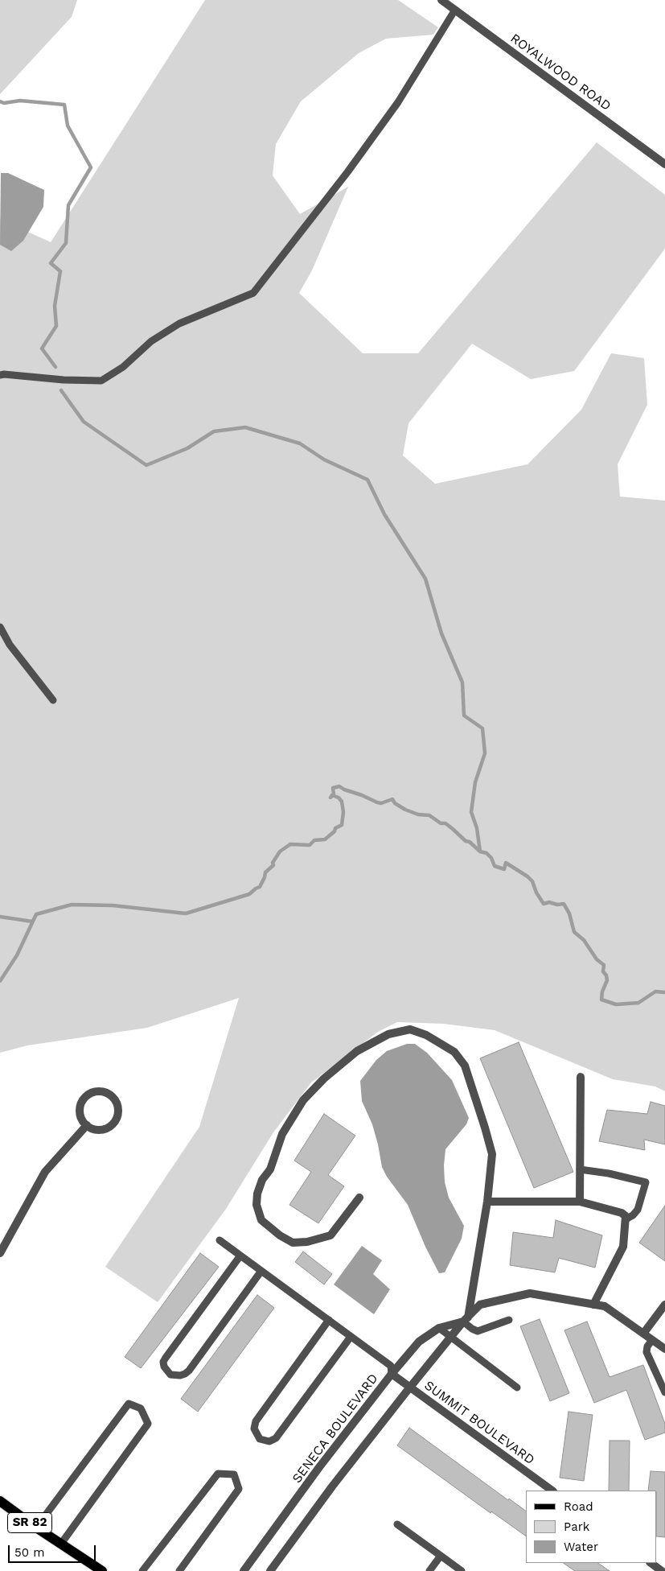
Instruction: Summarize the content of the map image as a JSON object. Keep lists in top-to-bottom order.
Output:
{
  "streets": {
    "main road": ["SR 82"],
    "street": ["ROYALWOOD ROAD", "SUMMIT BOULEVARD", "SENECA BOULEVARD"]
  },
  "crossings": [
    ["SUMMIT BOULEVARD", "SENECA BOULEVARD"]
  ],
  "legend": ["Road", "Park", "Water"],
  "scale_bar": "50 m"
}
